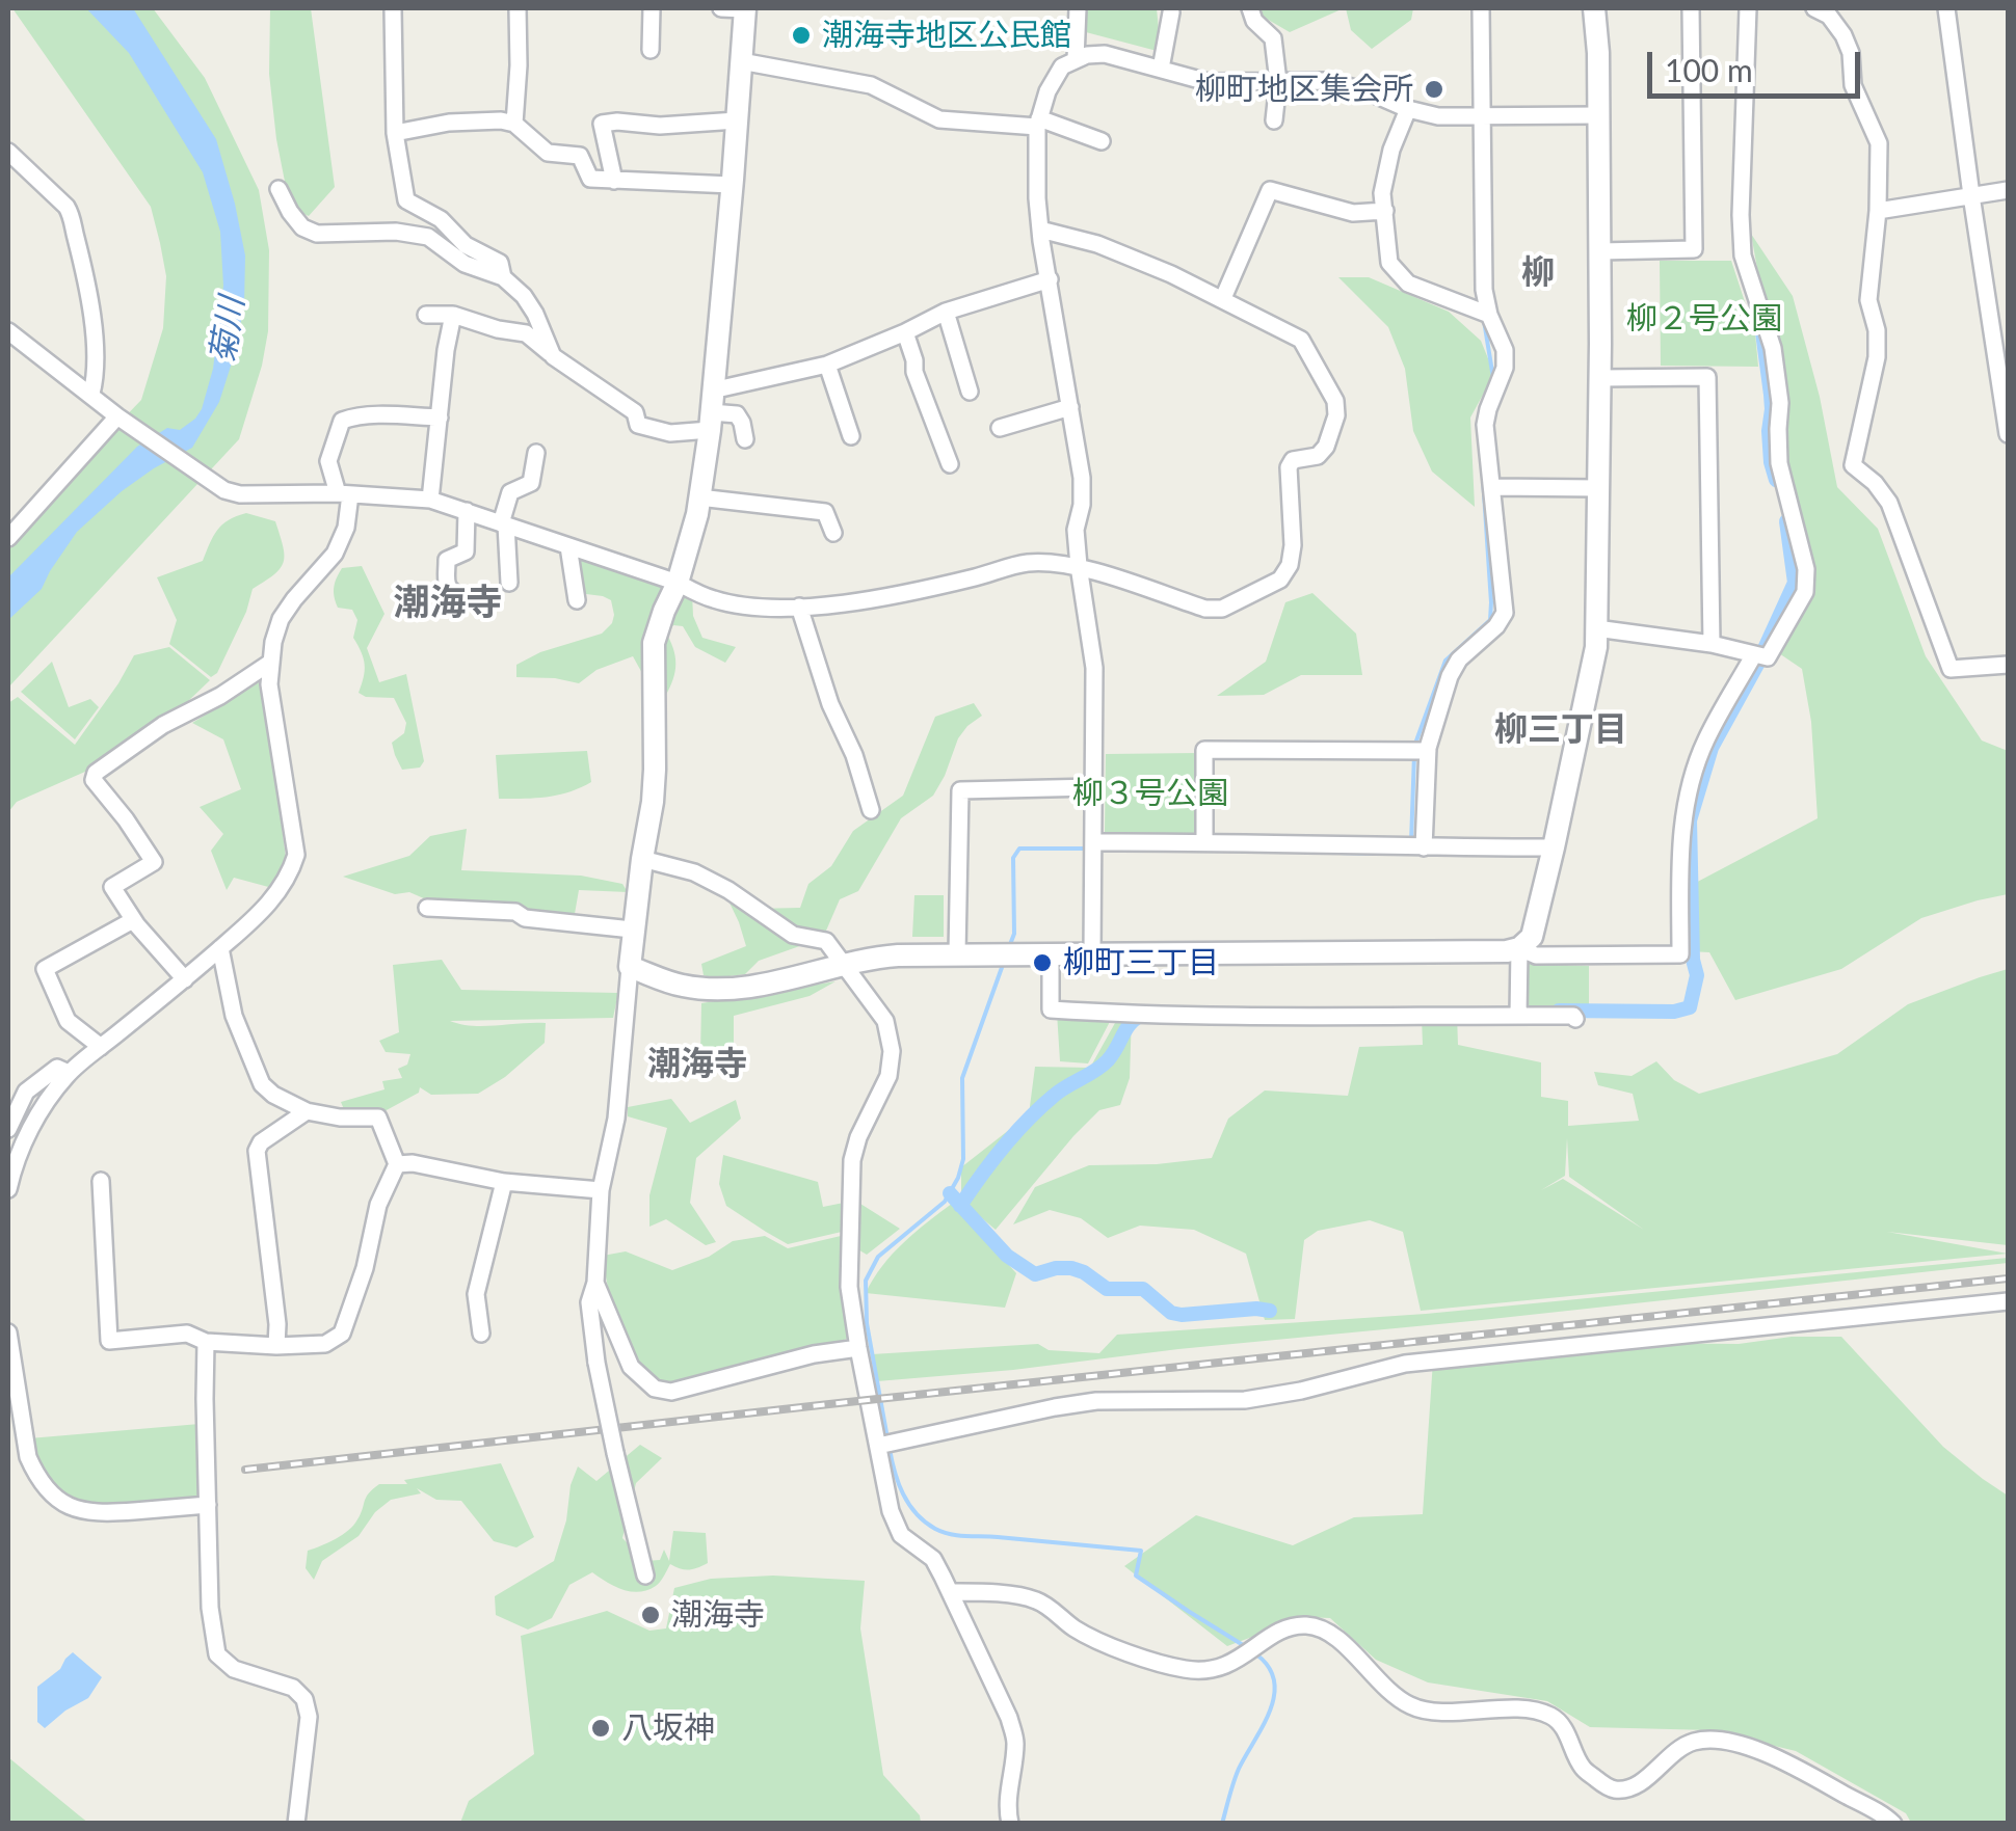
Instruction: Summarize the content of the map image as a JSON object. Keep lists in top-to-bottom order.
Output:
{
  "districts": [
    "柳",
    "潮海寺",
    "柳三丁目",
    "潮海寺"
  ],
  "water": ["菊川"],
  "parks": ["柳２号公園", "柳３号公園"],
  "places": [
    "潮海寺地区公民館",
    "柳町地区集会所",
    "柳町三丁目",
    "潮海寺",
    "八坂神"
  ],
  "scale_bar": "100 m"
}
